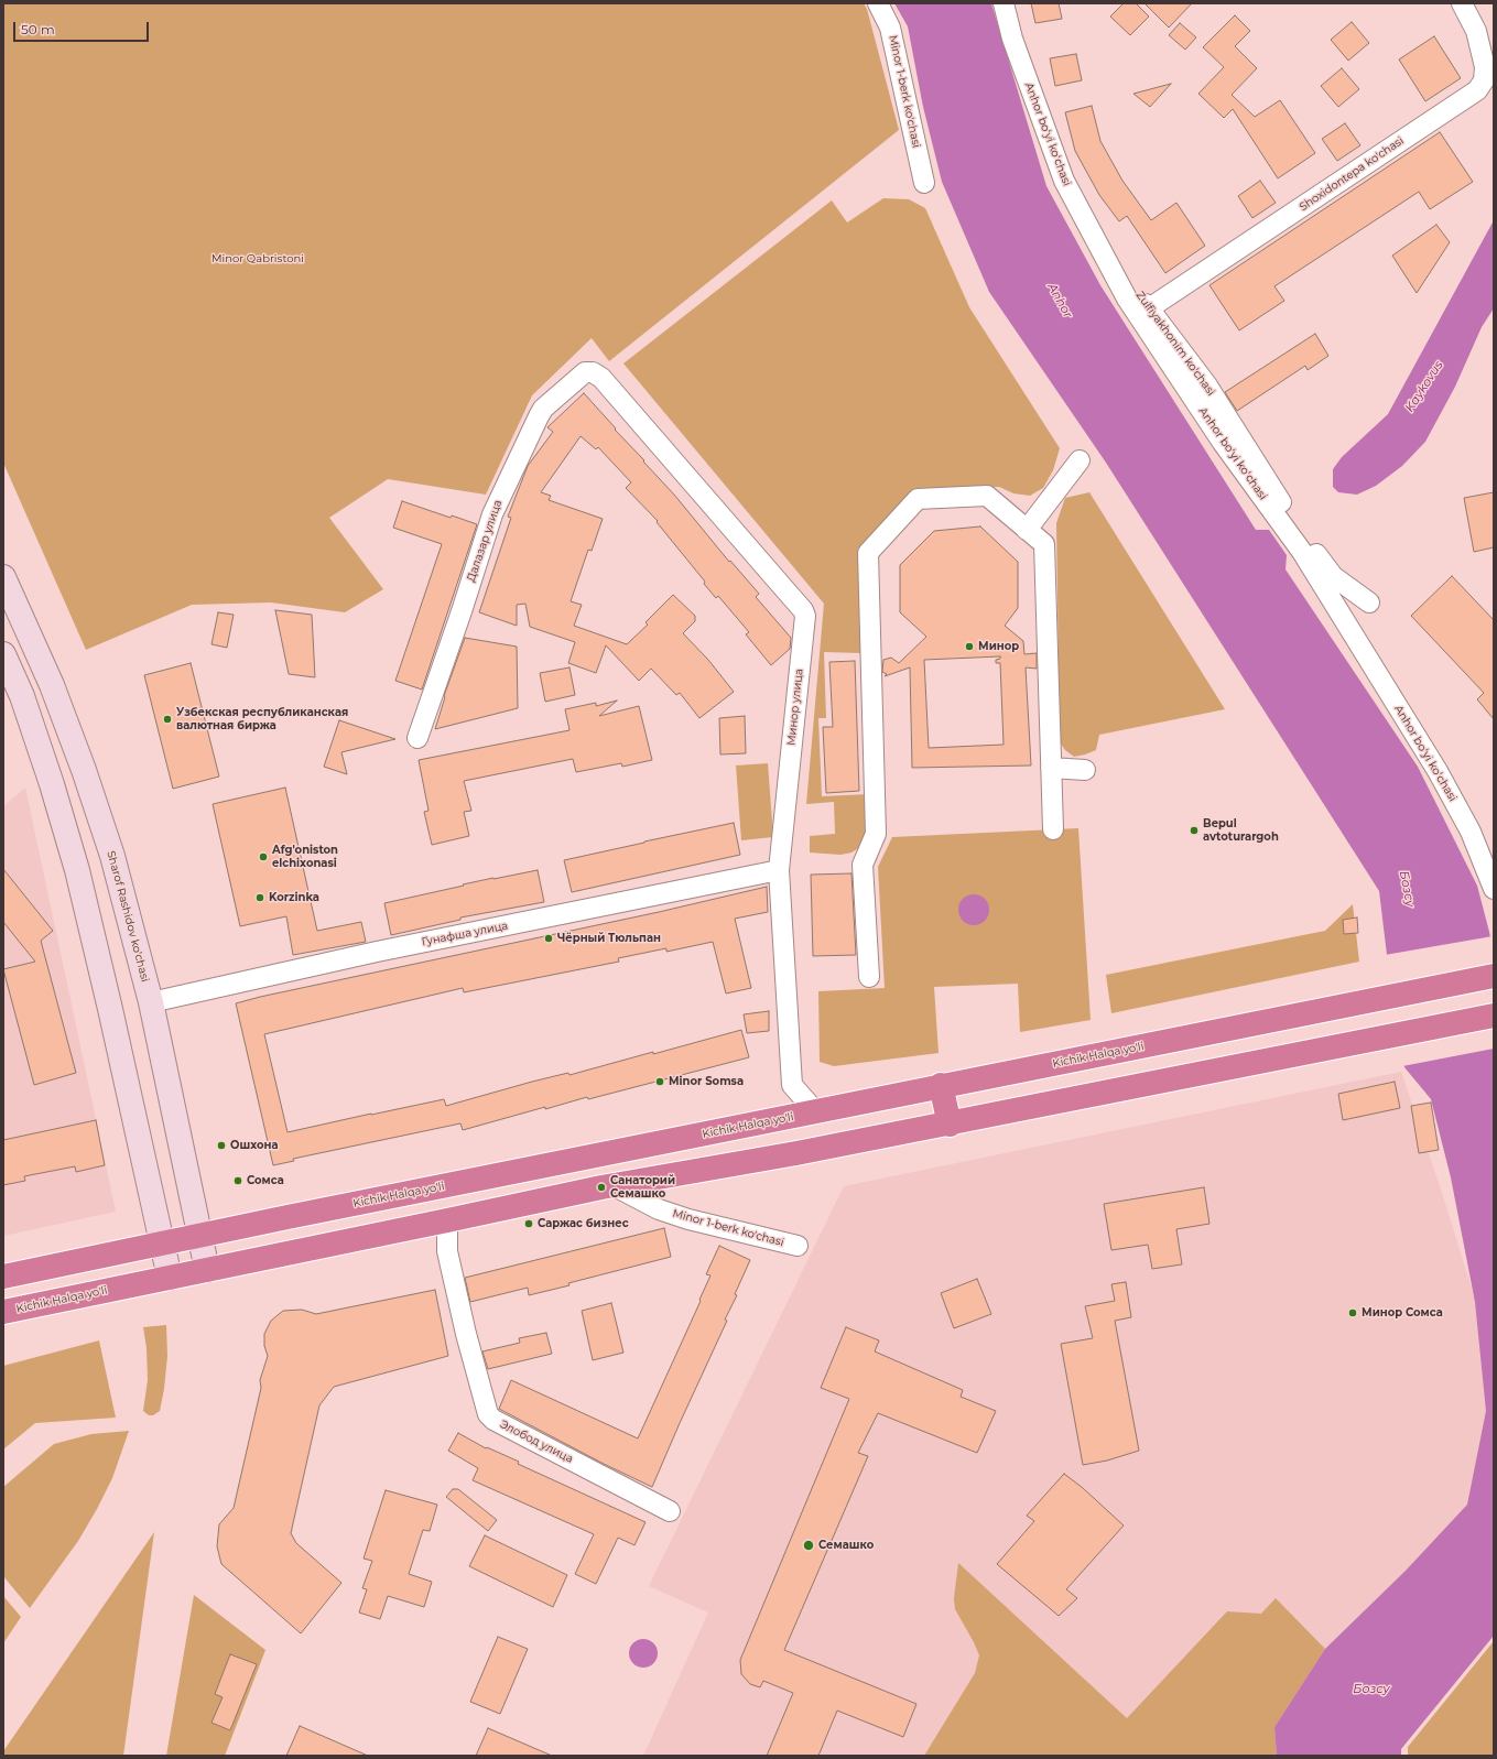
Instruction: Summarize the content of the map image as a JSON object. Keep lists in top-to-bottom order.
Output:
{
  "streets": {
    "highway": ["Kichik Halqa yo'li"],
    "main road": ["Sharof Rashidov ko'chasi"],
    "street": [
      "Minor 1-berk ko'chasi",
      "Anhor boʻyi koʻchasi",
      "Shoxidontepa ko'chasi",
      "Zulfiyakhonim ko'chasi",
      "Далазар улица",
      "Минор улица",
      "Гунафша улица",
      "Элобод улица"
    ]
  },
  "crossings": [
    ["Minor 1-berk ko'chasi", "Kichik Halqa yo'li"],
    ["Shoxidontepa ko'chasi", "Zulfiyakhonim ko'chasi"],
    ["Далазар улица", "Минор улица"],
    ["Минор улица", "Гунафша улица"],
    ["Минор улица", "Kichik Halqa yo'li"],
    ["Sharof Rashidov ko'chasi", "Гунафша улица"],
    ["Sharof Rashidov ko'chasi", "Kichik Halqa yo'li"],
    ["Kichik Halqa yo'li", "Элобод улица"]
  ],
  "water": ["Anhor", "Kaykovus", "Бозсу"],
  "parks": ["Minor Qabristoni"],
  "places": [
    "Минор",
    "Узбекская республиканская валютная биржа",
    "Bepul avtoturargoh",
    "Afg'oniston elchixonasi",
    "Korzinka",
    "Чёрный Тюльпан",
    "Minor Somsa",
    "Ошхона",
    "Сомса",
    "Санаторий Семашко",
    "Саржас бизнес",
    "Минор Сомса",
    "Семашко"
  ],
  "scale_bar": "50 m"
}
